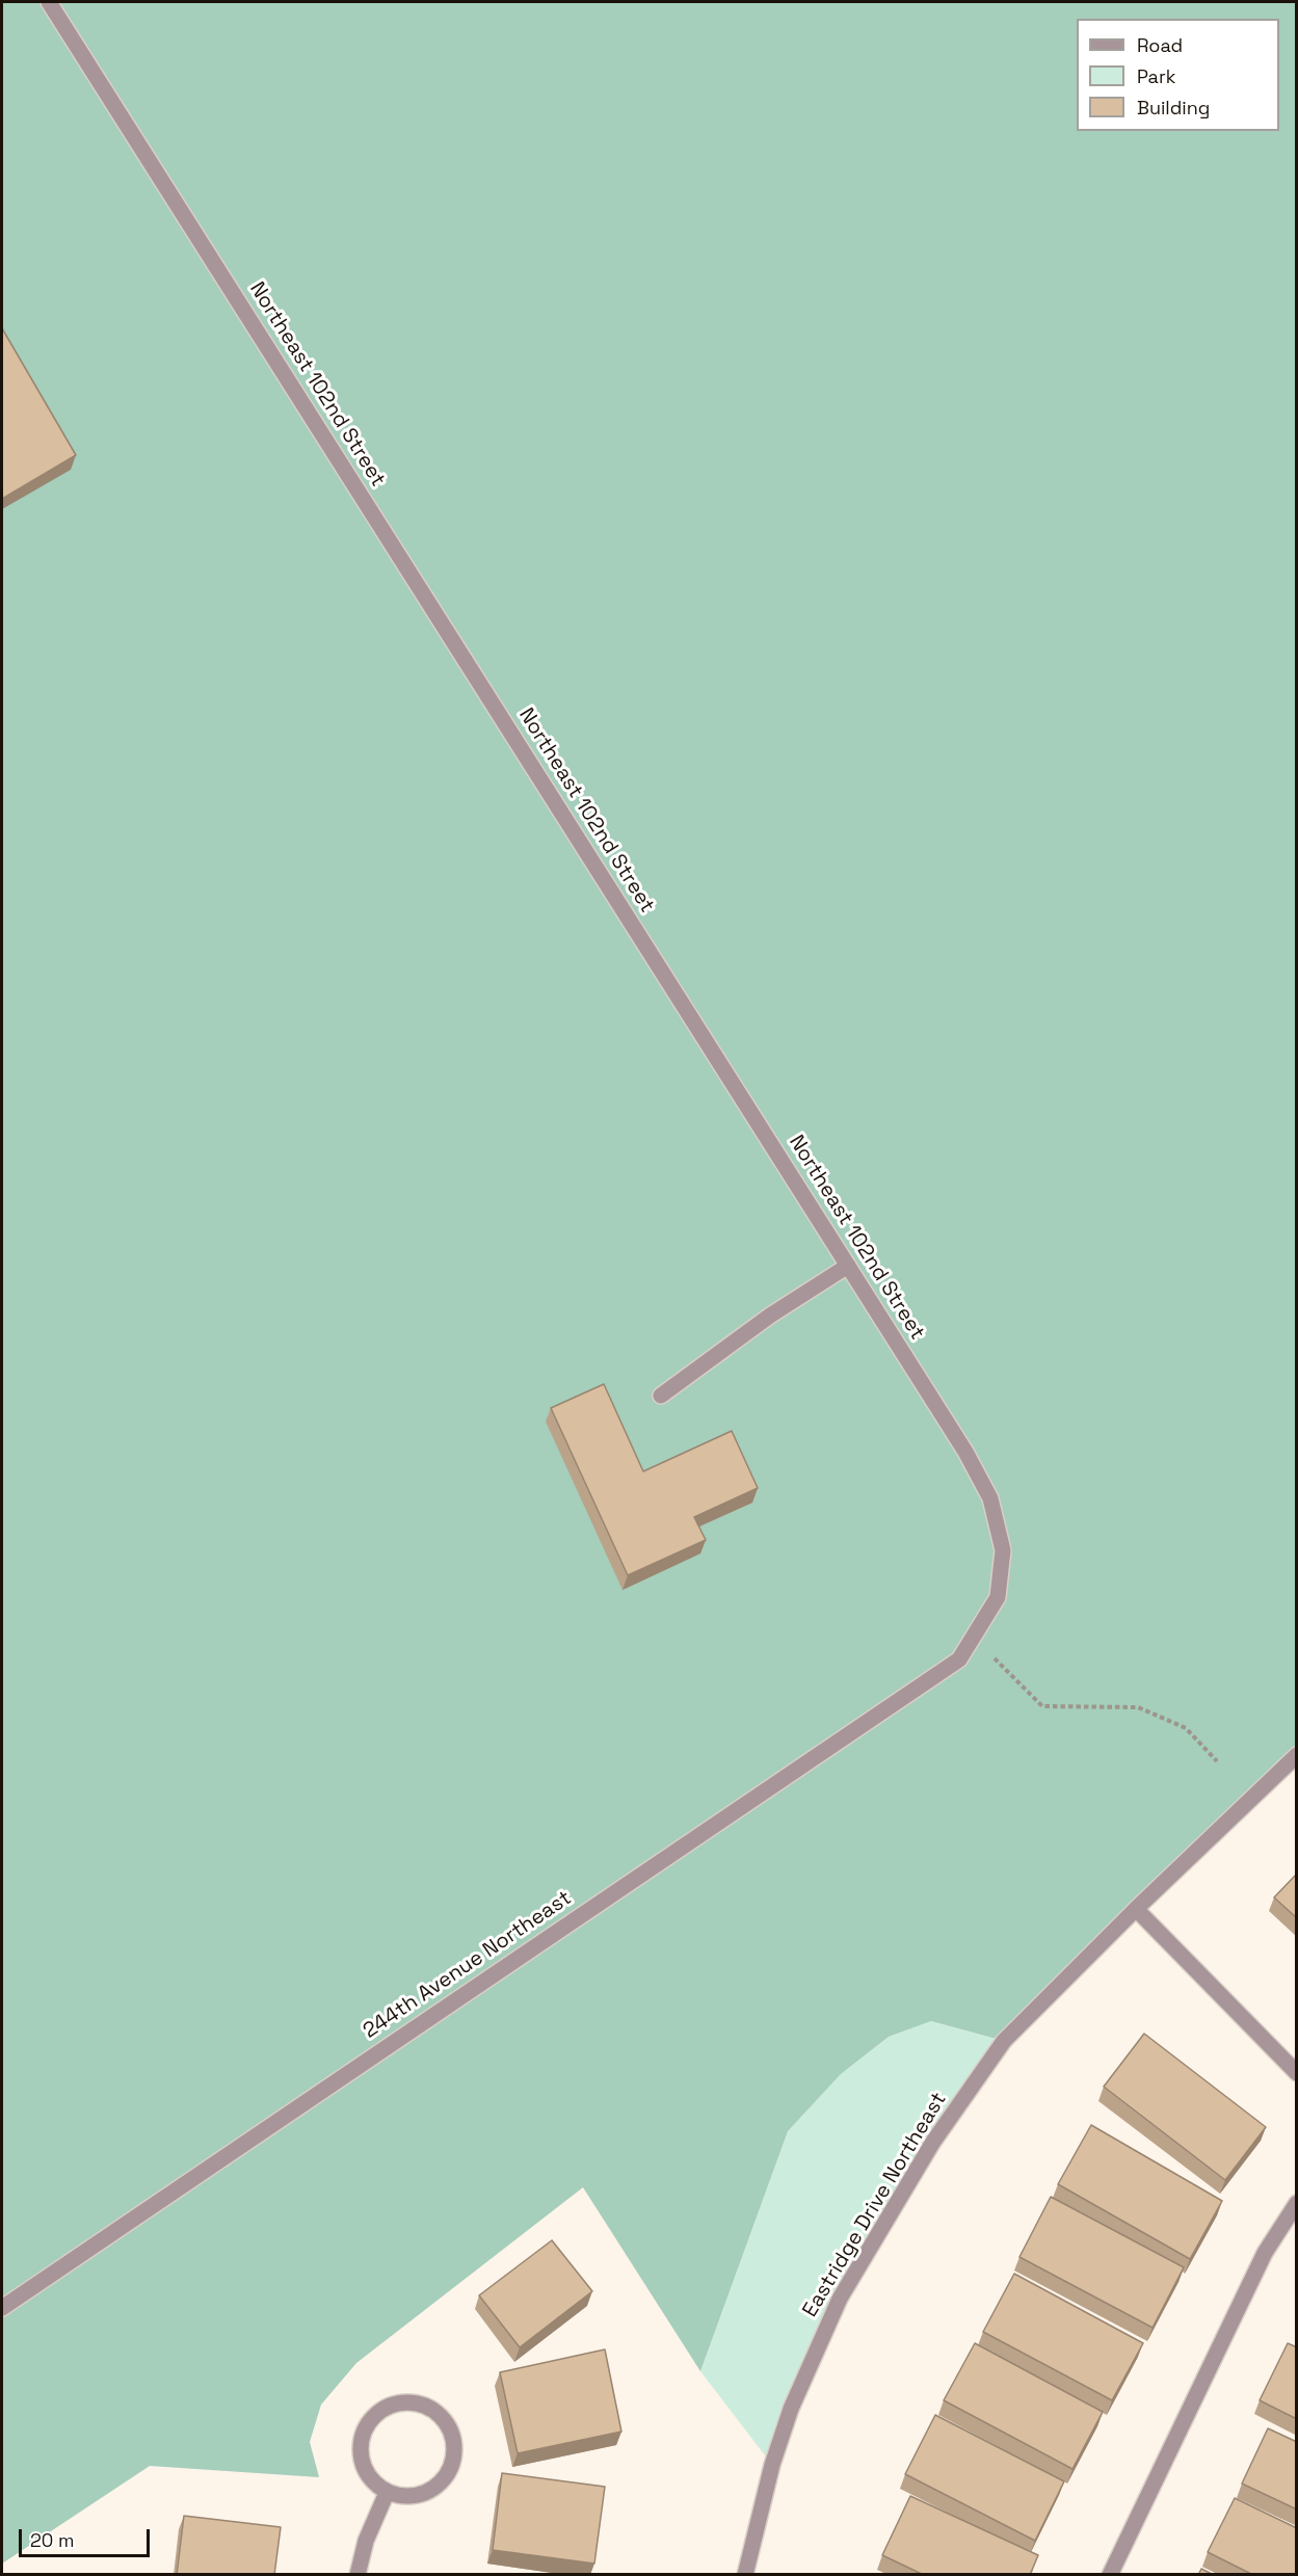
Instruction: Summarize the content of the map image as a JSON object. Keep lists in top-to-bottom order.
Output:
{
  "streets": {
    "street": ["Northeast 102nd Street", "244th Avenue Northeast", "Eastridge Drive Northeast"]
  },
  "crossings": [
    ["Northeast 102nd Street", "244th Avenue Northeast"]
  ],
  "legend": ["Road", "Park", "Building"],
  "scale_bar": "20 m"
}
